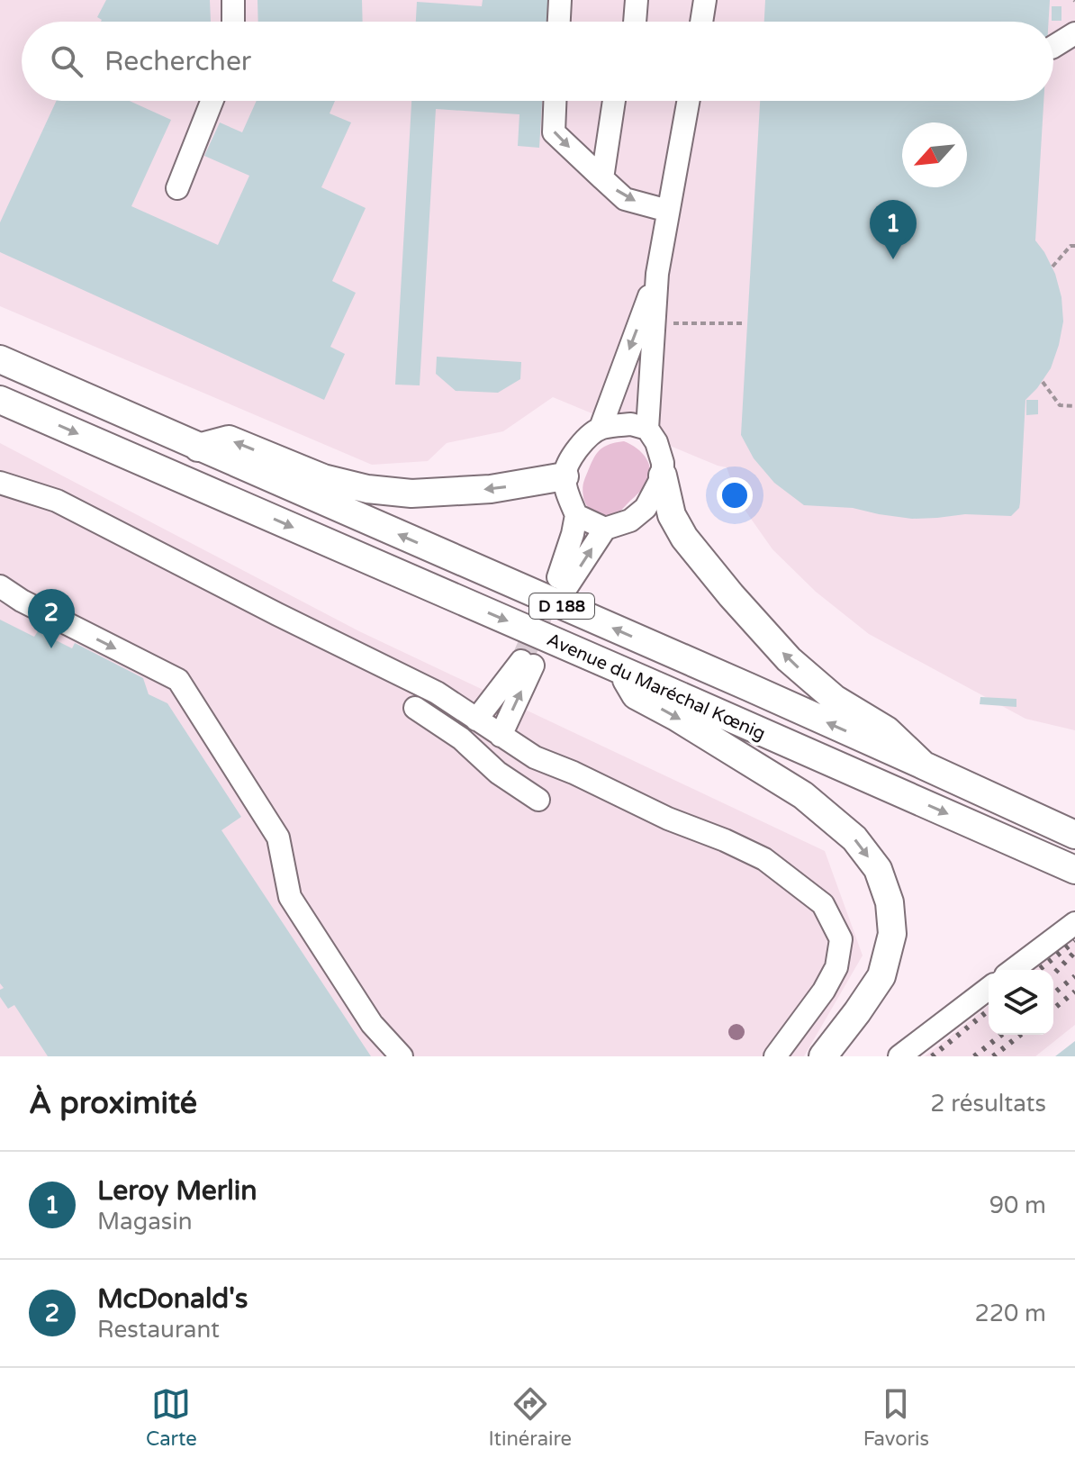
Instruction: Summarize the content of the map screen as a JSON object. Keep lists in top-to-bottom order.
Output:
{
  "streets": {
    "main road": ["D 188", "Avenue du Maréchal Kœnig"]
  },
  "crossings": [
    ["D 188", "Avenue du Maréchal Kœnig"]
  ],
  "north": "bottom left",
  "page": {
    "search": "Rechercher",
    "pins": ["1", "2"],
    "heading": ["À proximité", "2 résultats"],
    "list": [
      {
        "mark": "1",
        "name": "Leroy Merlin",
        "note": "Magasin",
        "value": "90 m"
      },
      {
        "mark": "2",
        "name": "McDonald's",
        "note": "Restaurant",
        "value": "220 m"
      }
    ],
    "nav": ["Carte", "Itinéraire", "Favoris"]
  }
}
